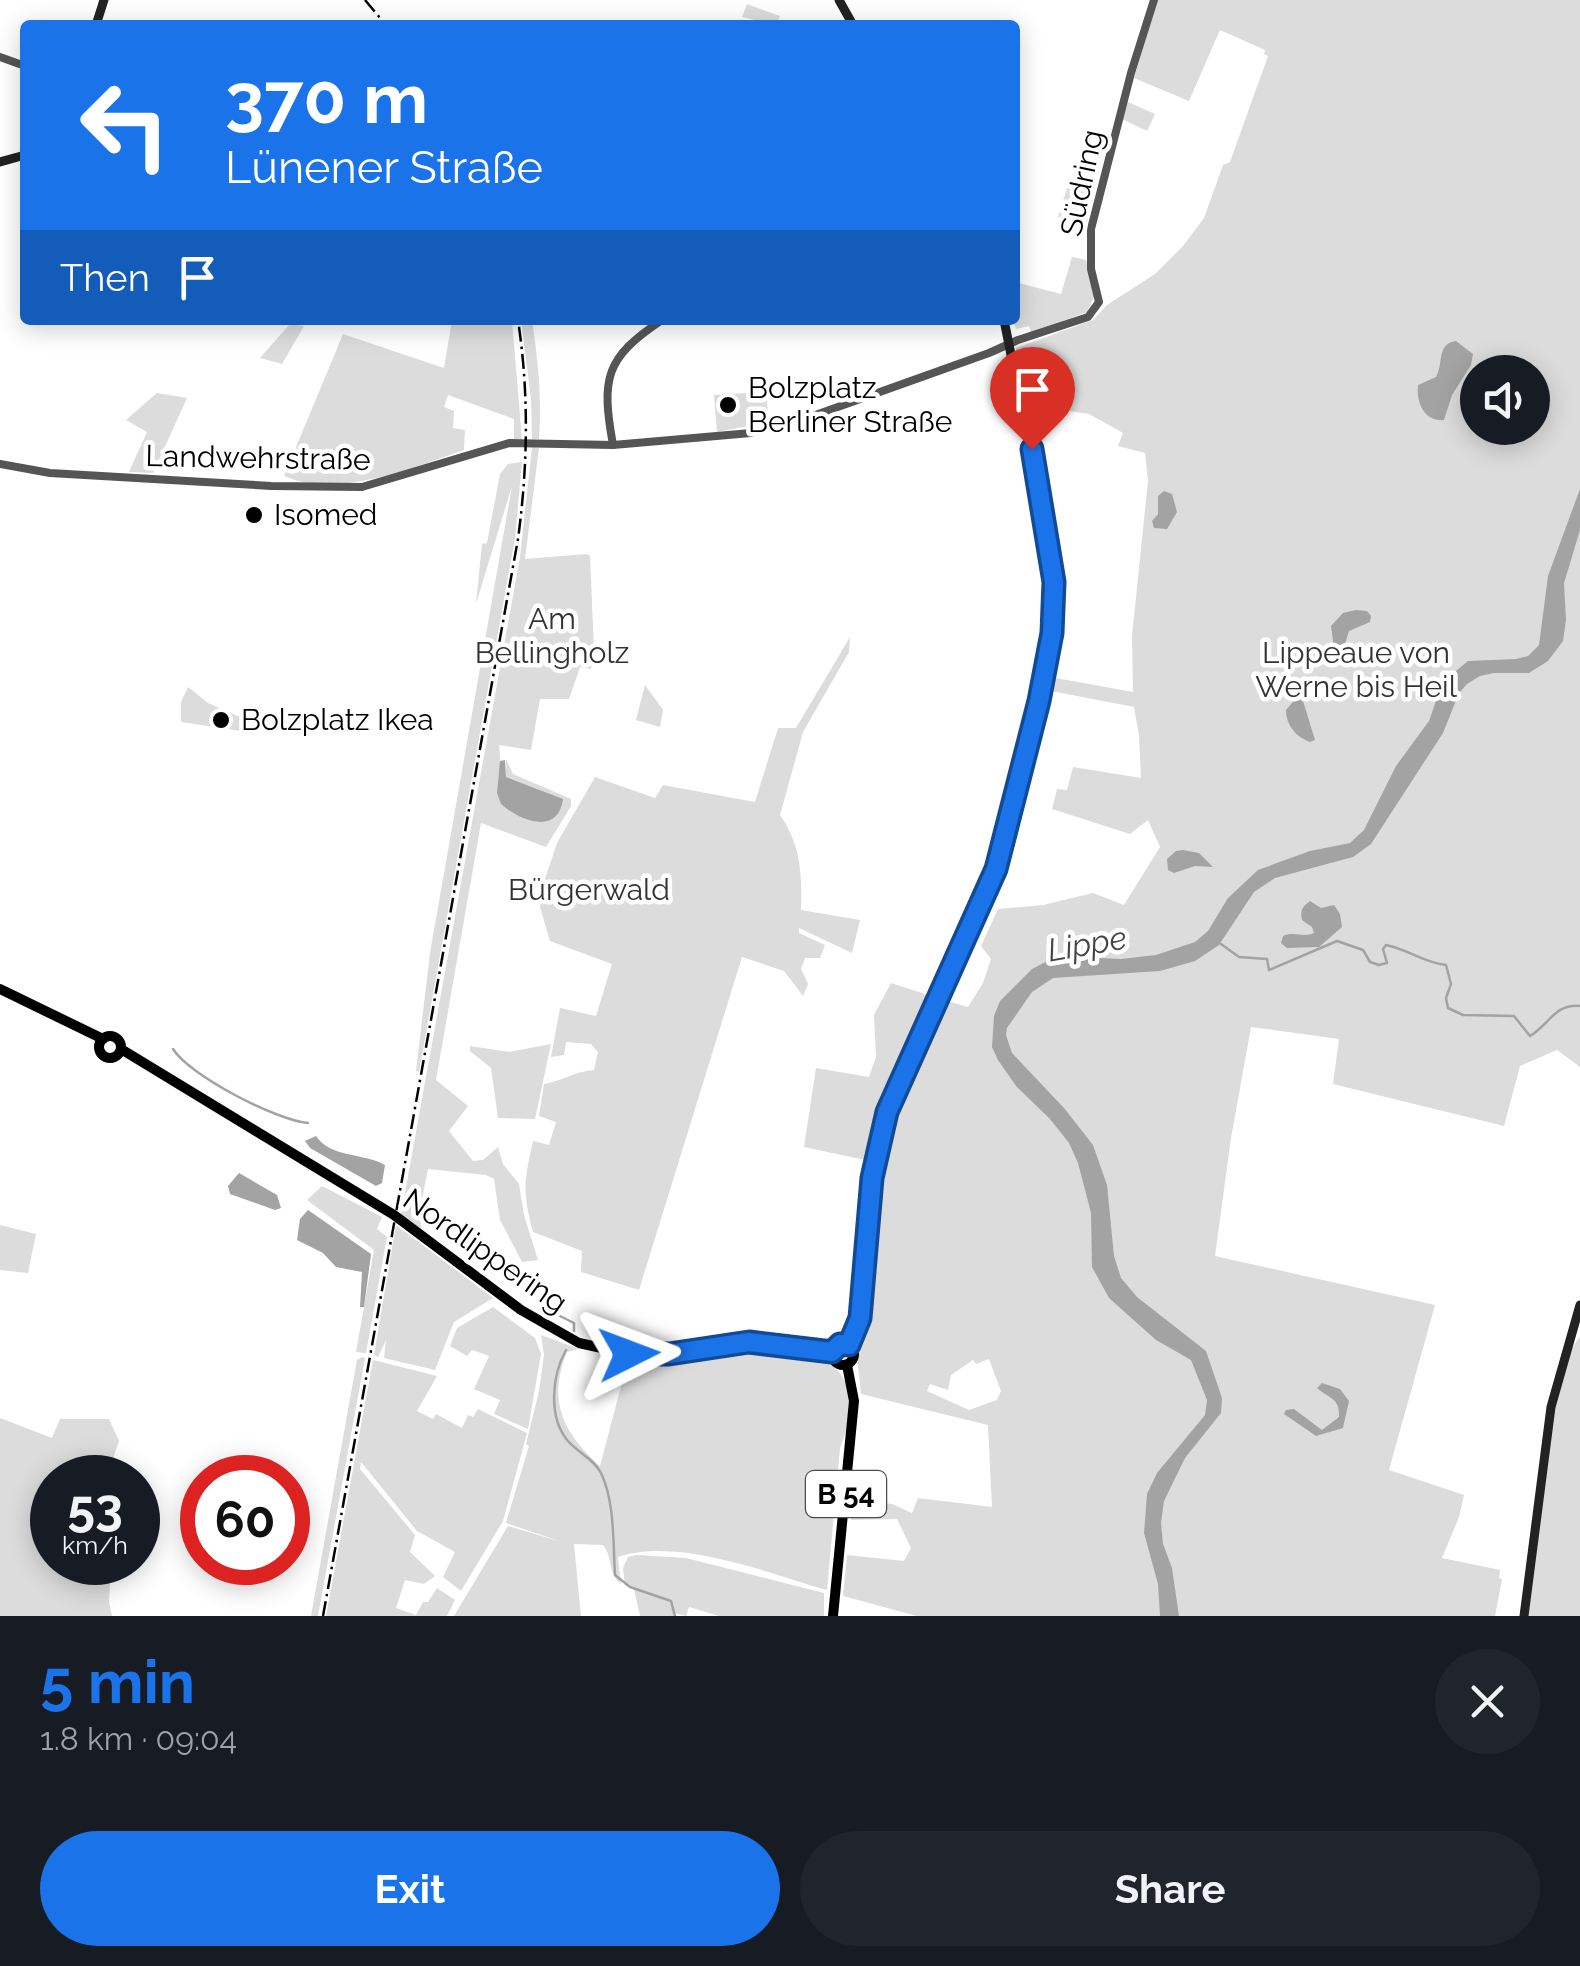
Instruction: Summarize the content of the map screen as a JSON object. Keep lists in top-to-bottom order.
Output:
{
  "streets": {
    "main road": ["Nordlippering", "B 54"],
    "street": ["Südring", "Landwehrstraße"]
  },
  "crossings": [
    ["Südring", "Landwehrstraße"],
    ["Nordlippering", "B 54"]
  ],
  "water": ["Lippe"],
  "parks": ["Am Bellingholz", "Lippeaue von Werne bis Heil", "Bürgerwald"],
  "places": ["Bolzplatz Berliner Straße", "Isomed", "Bolzplatz Ikea"],
  "page": {
    "turn": ["370 m", "Lünener Straße"],
    "then": "Then",
    "speed": "53 km/h",
    "limit": "60",
    "heading": ["5 min", "1.8 km · 09:04"],
    "buttons": ["Exit", "Share"]
  }
}
